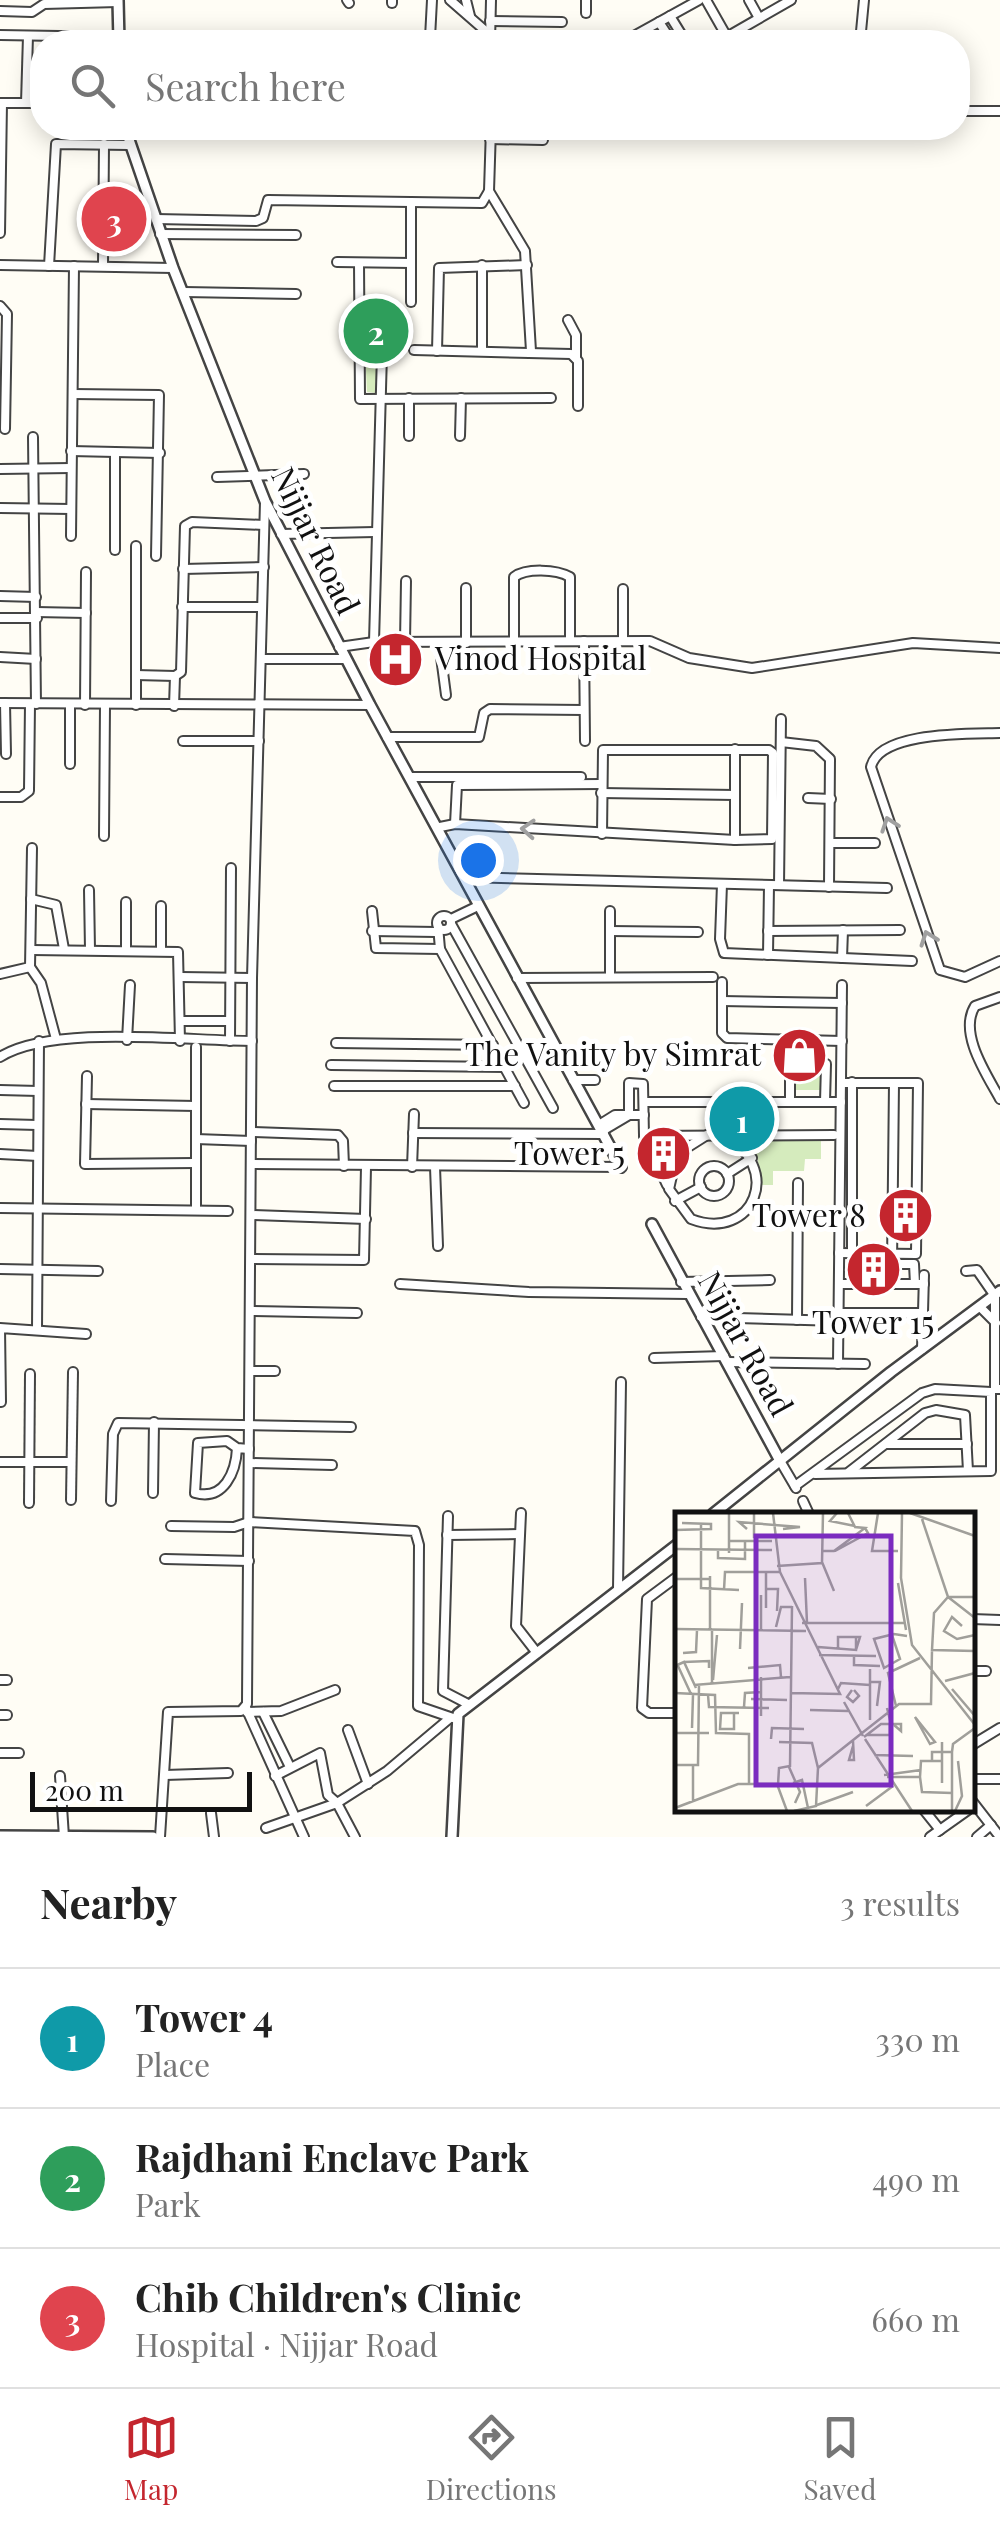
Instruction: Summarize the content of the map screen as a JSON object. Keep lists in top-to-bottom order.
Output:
{
  "streets": {
    "street": ["Nijjar Road"]
  },
  "places": {
    "hospital": ["Vinod Hospital"],
    "shop": ["The Vanity by Simrat"],
    "building": ["Tower 5", "Tower 8", "Tower 15"]
  },
  "scale_bar": "200 m",
  "page": {
    "search": "Search here",
    "pins": ["3", "2", "1"],
    "scale": "200 m",
    "heading": ["Nearby", "3 results"],
    "list": [
      {
        "mark": "1",
        "name": "Tower 4",
        "note": "Place",
        "value": "330 m"
      },
      {
        "mark": "2",
        "name": "Rajdhani Enclave Park",
        "note": "Park",
        "value": "490 m"
      },
      {
        "mark": "3",
        "name": "Chib Children's Clinic",
        "note": "Hospital · Nijjar Road",
        "value": "660 m"
      }
    ],
    "nav": ["Map", "Directions", "Saved"]
  }
}
